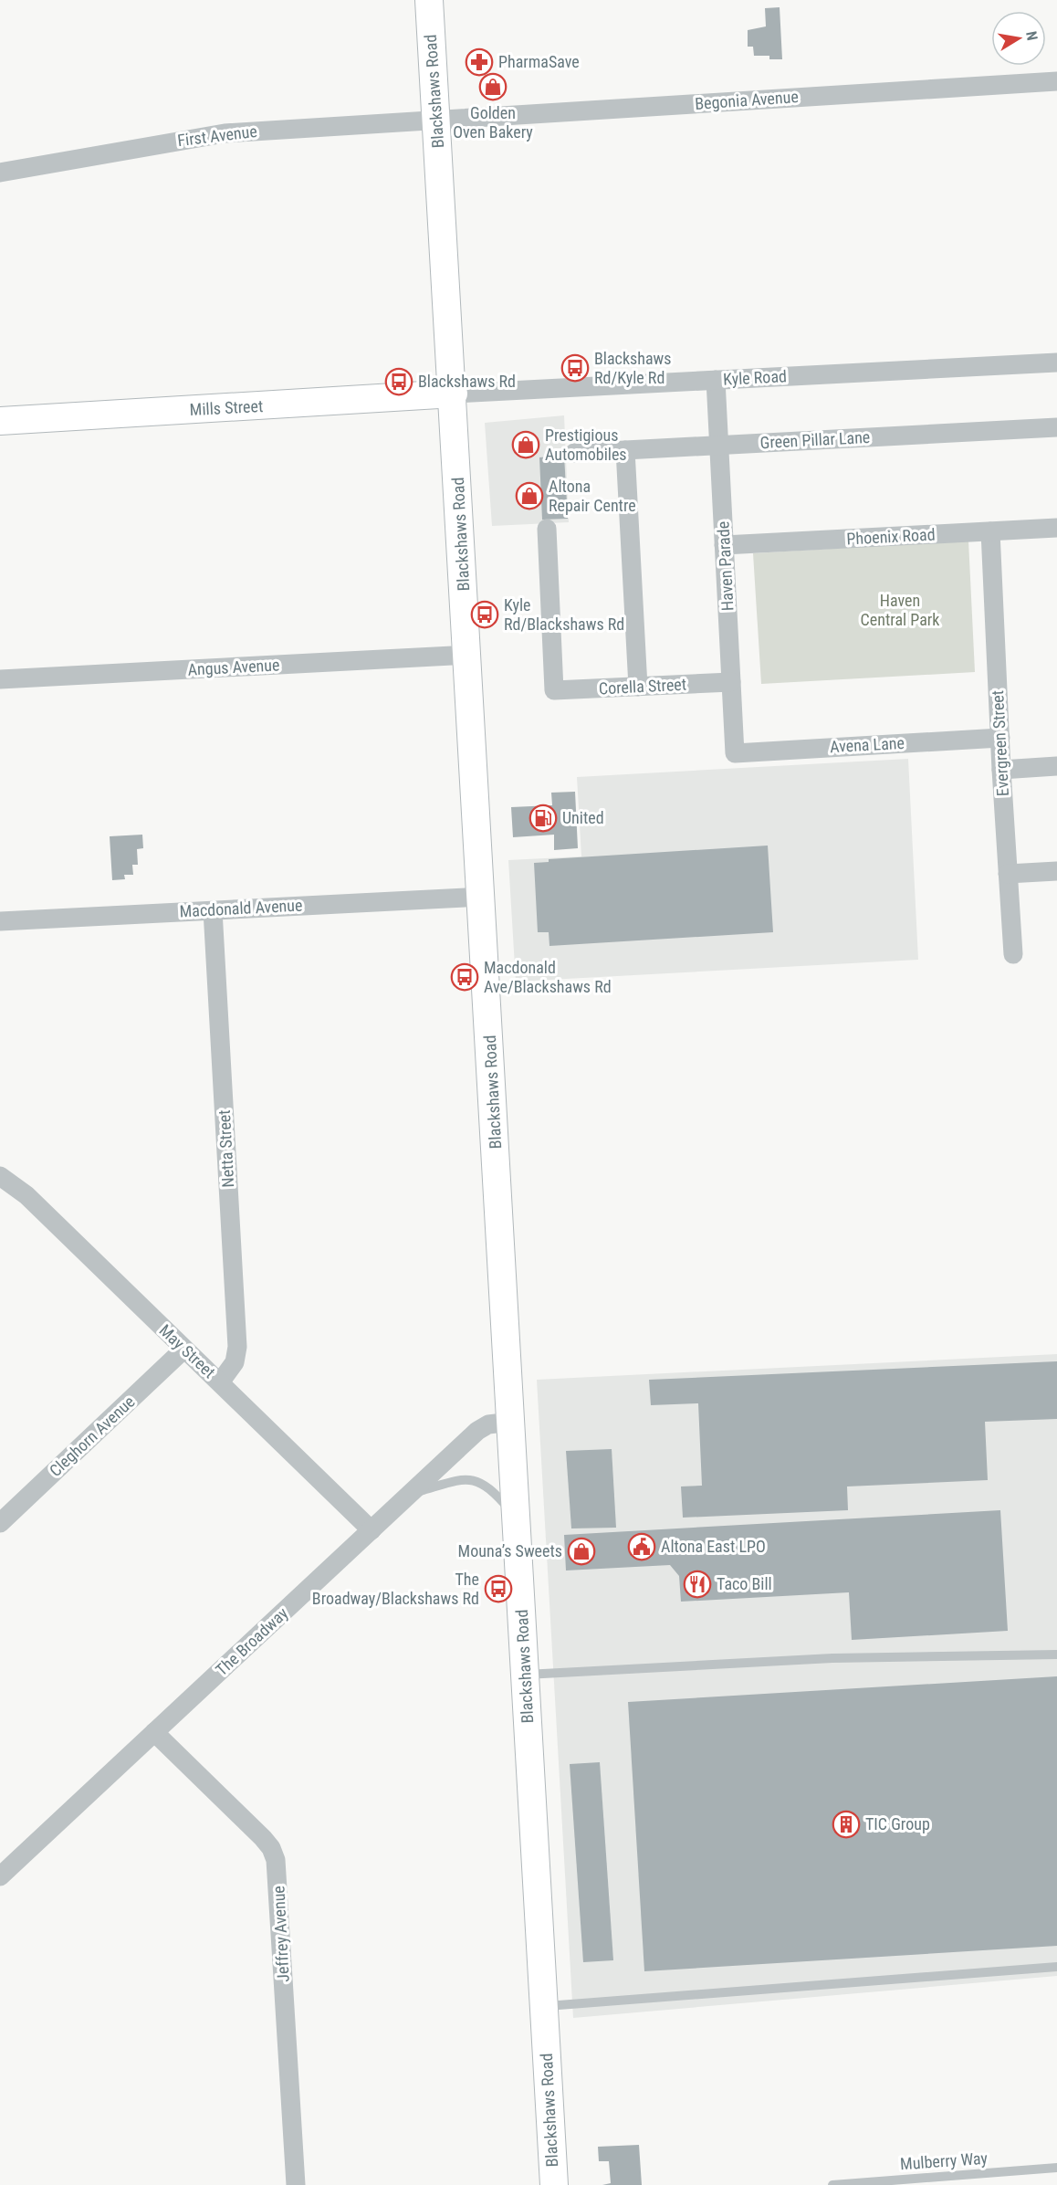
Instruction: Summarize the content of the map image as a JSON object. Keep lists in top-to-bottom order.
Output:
{
  "streets": {
    "main road": ["Blackshaws Road", "Mills Street"],
    "street": [
      "Begonia Avenue",
      "First Avenue",
      "Kyle Road",
      "Green Pillar Lane",
      "Phoenix Road",
      "Haven Parade",
      "Angus Avenue",
      "Corella Street",
      "Evergreen Street",
      "Avena Lane",
      "Macdonald Avenue",
      "Netta Street",
      "May Street",
      "Cleghorn Avenue",
      "The Broadway",
      "Jeffrey Avenue"
    ],
    "lane": ["Mulberry Way"]
  },
  "crossings": [
    ["Blackshaws Road", "Begonia Avenue"],
    ["Blackshaws Road", "First Avenue"],
    ["Blackshaws Road", "Kyle Road"],
    ["Blackshaws Road", "Mills Street"],
    ["Blackshaws Road", "Angus Avenue"],
    ["Blackshaws Road", "Macdonald Avenue"],
    ["Blackshaws Road", "The Broadway"],
    ["Begonia Avenue", "First Avenue"],
    ["Kyle Road", "Mills Street"],
    ["Kyle Road", "Haven Parade"],
    ["Green Pillar Lane", "Haven Parade"],
    ["Phoenix Road", "Haven Parade"],
    ["Phoenix Road", "Evergreen Street"],
    ["Haven Parade", "Corella Street"],
    ["Haven Parade", "Avena Lane"],
    ["Evergreen Street", "Avena Lane"],
    ["Macdonald Avenue", "Netta Street"],
    ["Netta Street", "May Street"],
    ["May Street", "Cleghorn Avenue"],
    ["May Street", "The Broadway"],
    ["The Broadway", "Jeffrey Avenue"]
  ],
  "parks": ["Haven Central Park"],
  "places": {
    "pharmacy": ["PharmaSave"],
    "shop": [
      "Golden Oven Bakery",
      "Prestigious Automobiles",
      "Altona Repair Centre",
      "Mouna’s Sweets"
    ],
    "bus stop": [
      "Blackshaws Rd/Kyle Rd",
      "Blackshaws Rd",
      "Kyle Rd/Blackshaws Rd",
      "Macdonald Ave/Blackshaws Rd",
      "The Broadway/Blackshaws Rd"
    ],
    "fuel station": ["United"],
    "public building": ["Altona East LPO"],
    "restaurant": ["Taco Bill"],
    "building": ["TIC Group"]
  },
  "north": "right"
}
